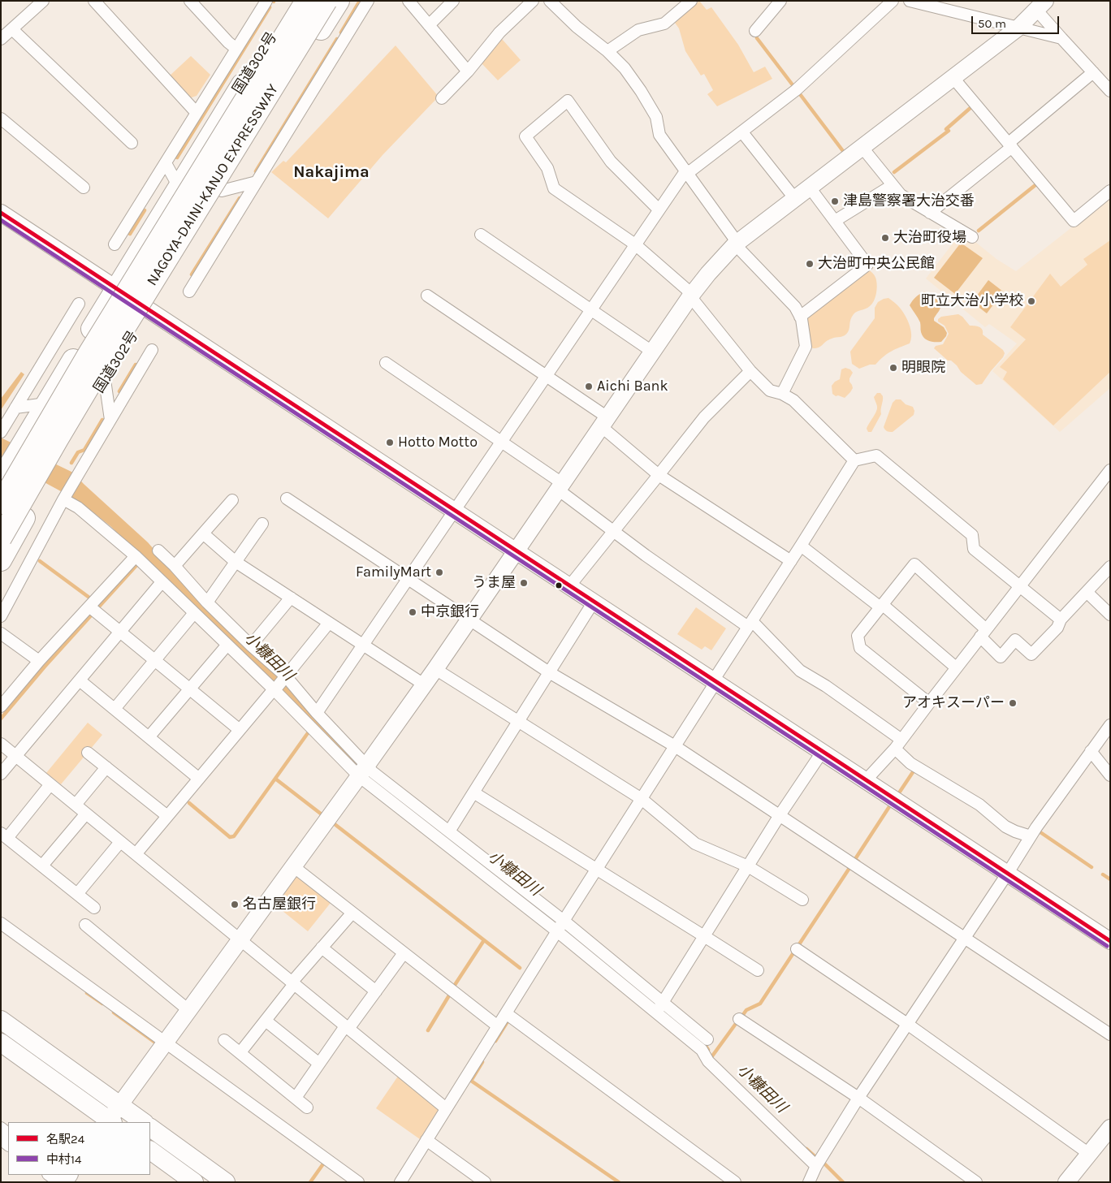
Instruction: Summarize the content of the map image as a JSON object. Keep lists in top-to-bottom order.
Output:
{
  "streets": {
    "highway": ["国道302号", "NAGOYA-DAINI-KANJO EXPRESSWAY"]
  },
  "districts": ["Nakajima"],
  "water": ["小糠田川"],
  "places": [
    "津島警察署大治交番",
    "大治町役場",
    "大治町中央公民館",
    "町立大治小学校",
    "明眼院",
    "Aichi Bank",
    "Hotto Motto",
    "FamilyMart",
    "うま屋",
    "中京銀行",
    "アオキスーパー",
    "名古屋銀行"
  ],
  "lines": ["transit line 名駅24", "transit line 中村14"],
  "legend": ["名駅24", "中村14"],
  "scale_bar": "50 m"
}
